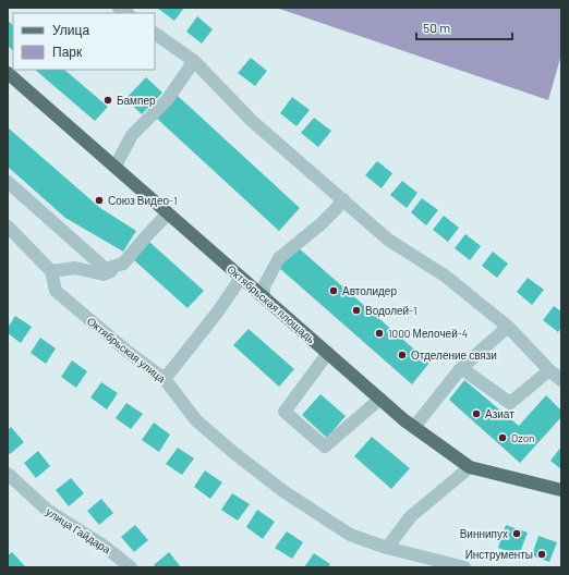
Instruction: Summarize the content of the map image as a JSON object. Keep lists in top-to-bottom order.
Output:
{
  "streets": {
    "main road": ["Октябрьская площадь"],
    "street": ["Октябрьская улица", "улица Гайдара"]
  },
  "places": [
    "Бампер",
    "Союз Видео-1",
    "Автолидер",
    "Водолей-1",
    "1000 Мелочей-4",
    "Отделение связи",
    "Азиат",
    "Ozon",
    "Виннипух",
    "Инструменты"
  ],
  "legend": ["Улица", "Парк"],
  "scale_bar": "50 m"
}
